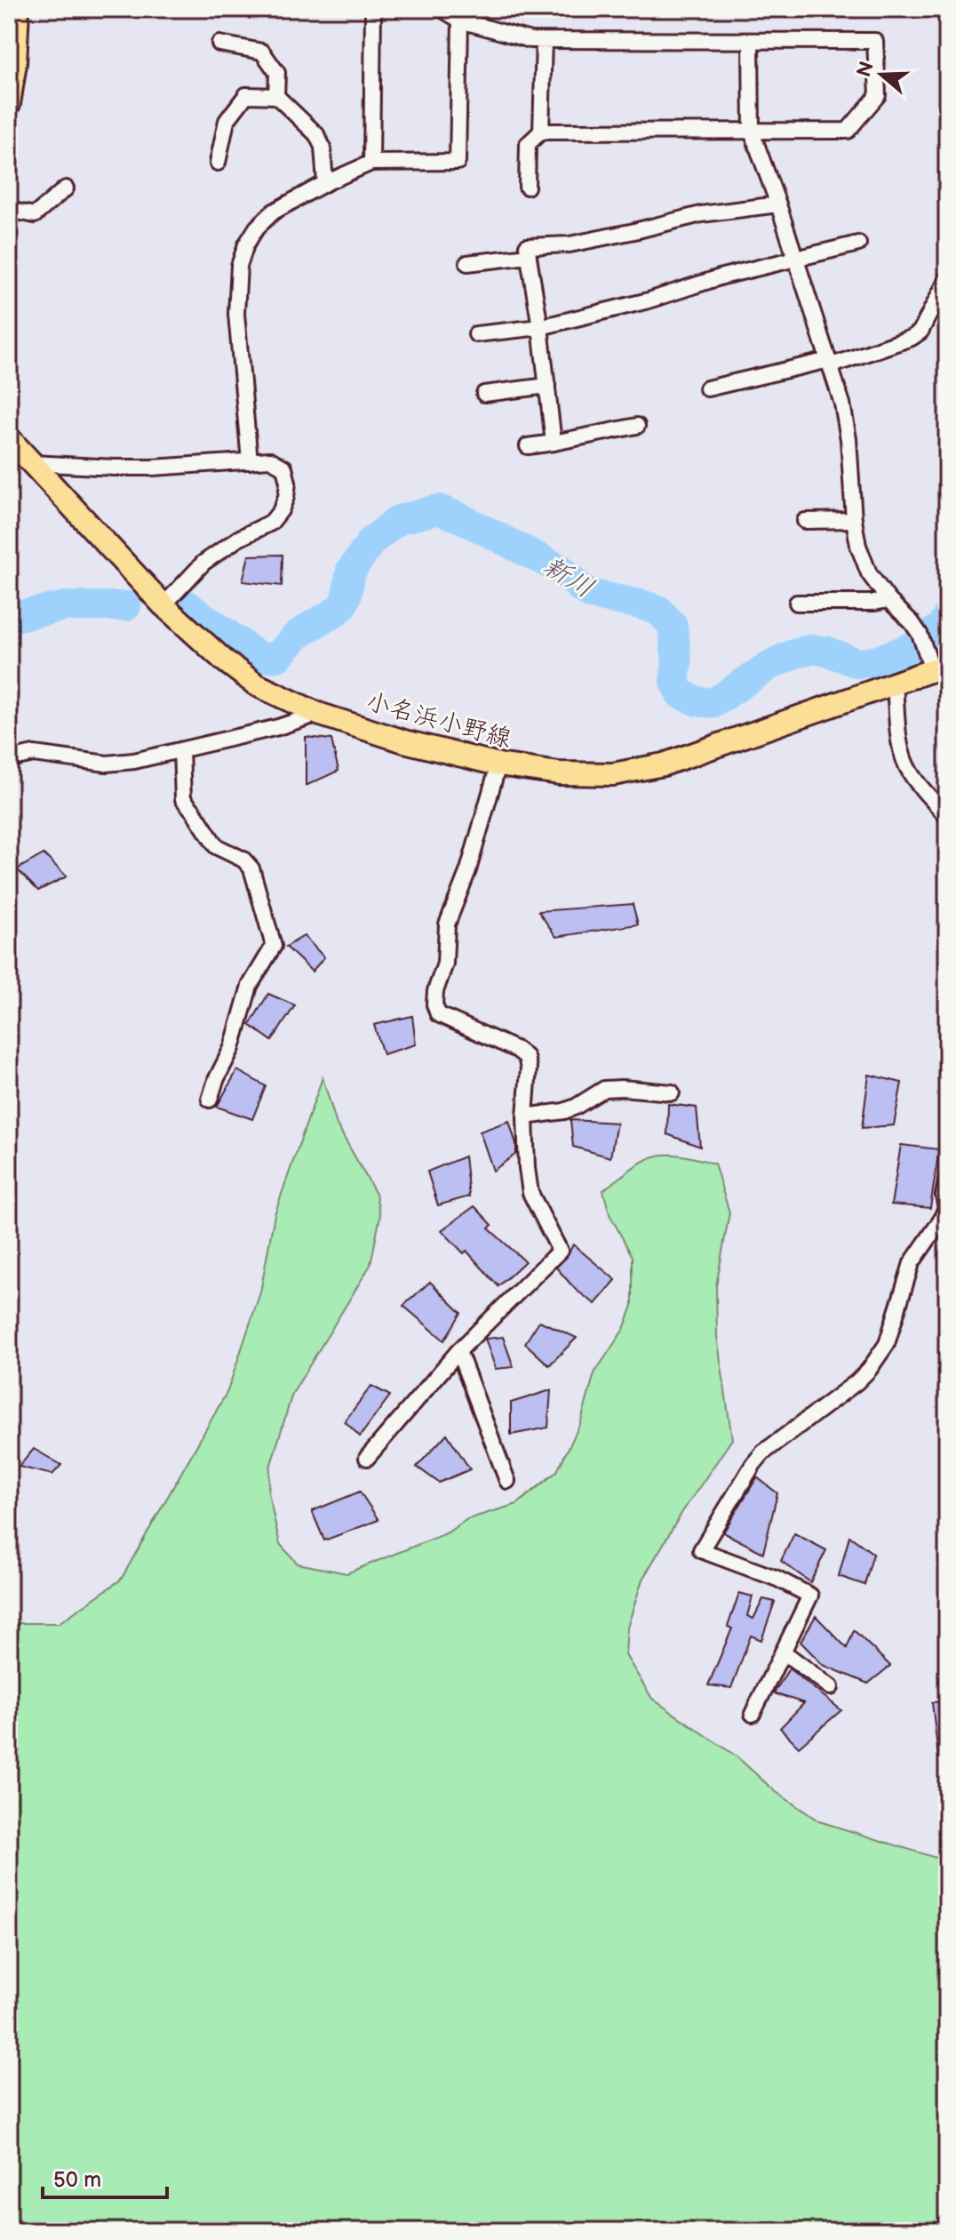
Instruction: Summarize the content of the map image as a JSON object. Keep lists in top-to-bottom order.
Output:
{
  "streets": {
    "main road": ["小名浜小野線"]
  },
  "water": ["新川"],
  "scale_bar": "50 m",
  "north": "left"
}
